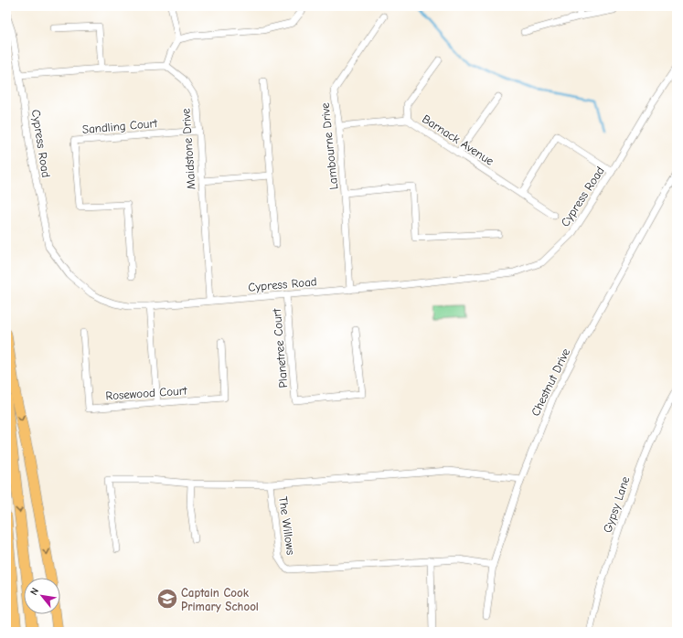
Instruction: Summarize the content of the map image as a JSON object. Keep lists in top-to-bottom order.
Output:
{
  "streets": {
    "street": [
      "Sandling Court",
      "Barnack Avenue",
      "Cypress Road",
      "Lambourne Drive",
      "Maidstone Drive",
      "Planetree Court",
      "Chestnut Drive",
      "Rosewood Court",
      "Gypsy Lane",
      "The Willows"
    ]
  },
  "crossings": [
    ["Sandling Court", "Maidstone Drive"],
    ["Barnack Avenue", "Lambourne Drive"],
    ["Cypress Road", "Lambourne Drive"],
    ["Cypress Road", "Maidstone Drive"],
    ["Cypress Road", "Planetree Court"],
    ["Chestnut Drive", "The Willows"]
  ],
  "places": {
    "school or university": ["Captain Cook Primary School"]
  },
  "north": "top left"
}
